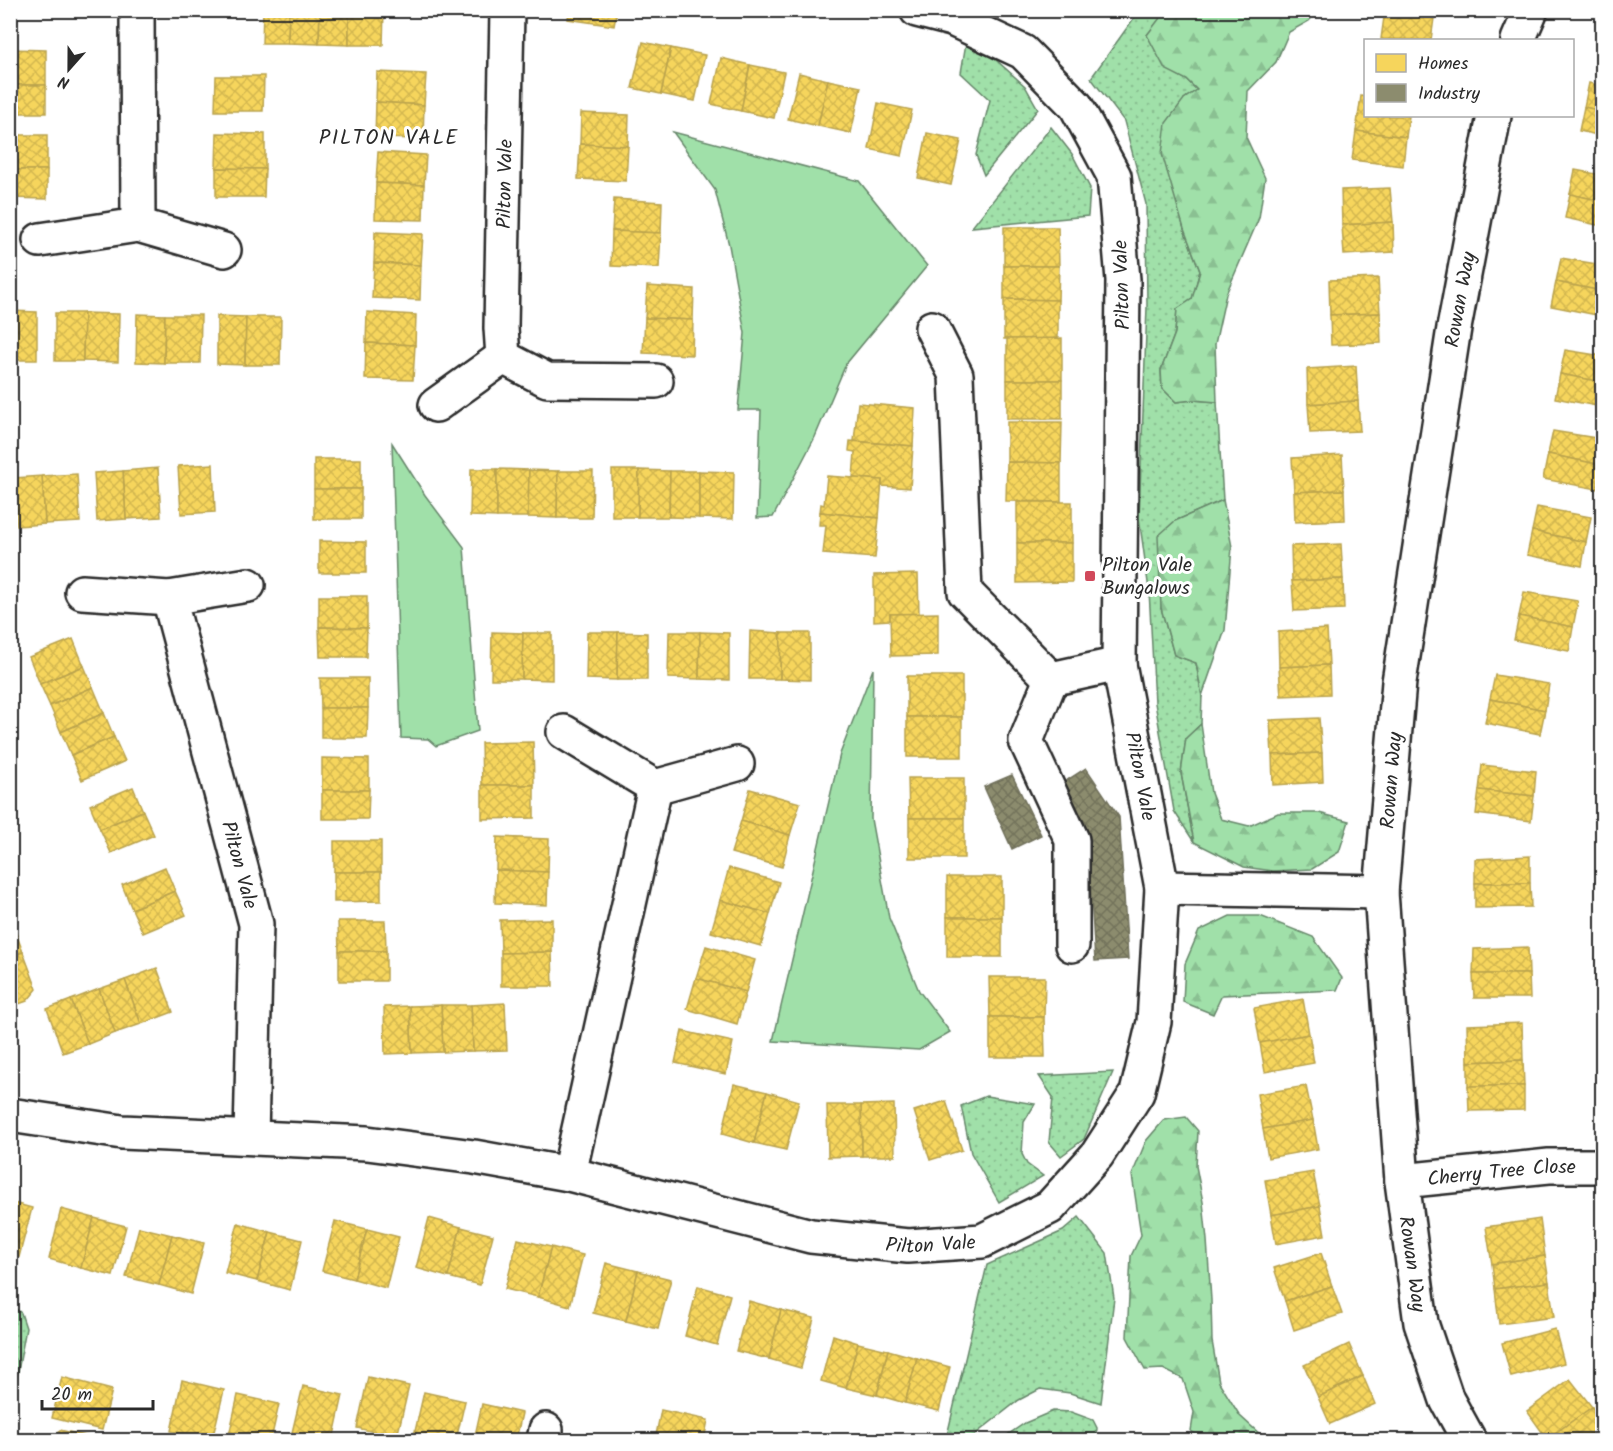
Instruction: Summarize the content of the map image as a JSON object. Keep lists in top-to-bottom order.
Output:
{
  "streets": {
    "street": ["Pilton Vale", "Rowan Way", "Cherry Tree Close"]
  },
  "crossings": [
    ["Rowan Way", "Cherry Tree Close"]
  ],
  "districts": ["PILTON VALE"],
  "places": {
    "transit": ["Pilton Vale Bungalows"]
  },
  "legend": ["Homes", "Industry"],
  "scale_bar": "20 m",
  "north": "bottom"
}
